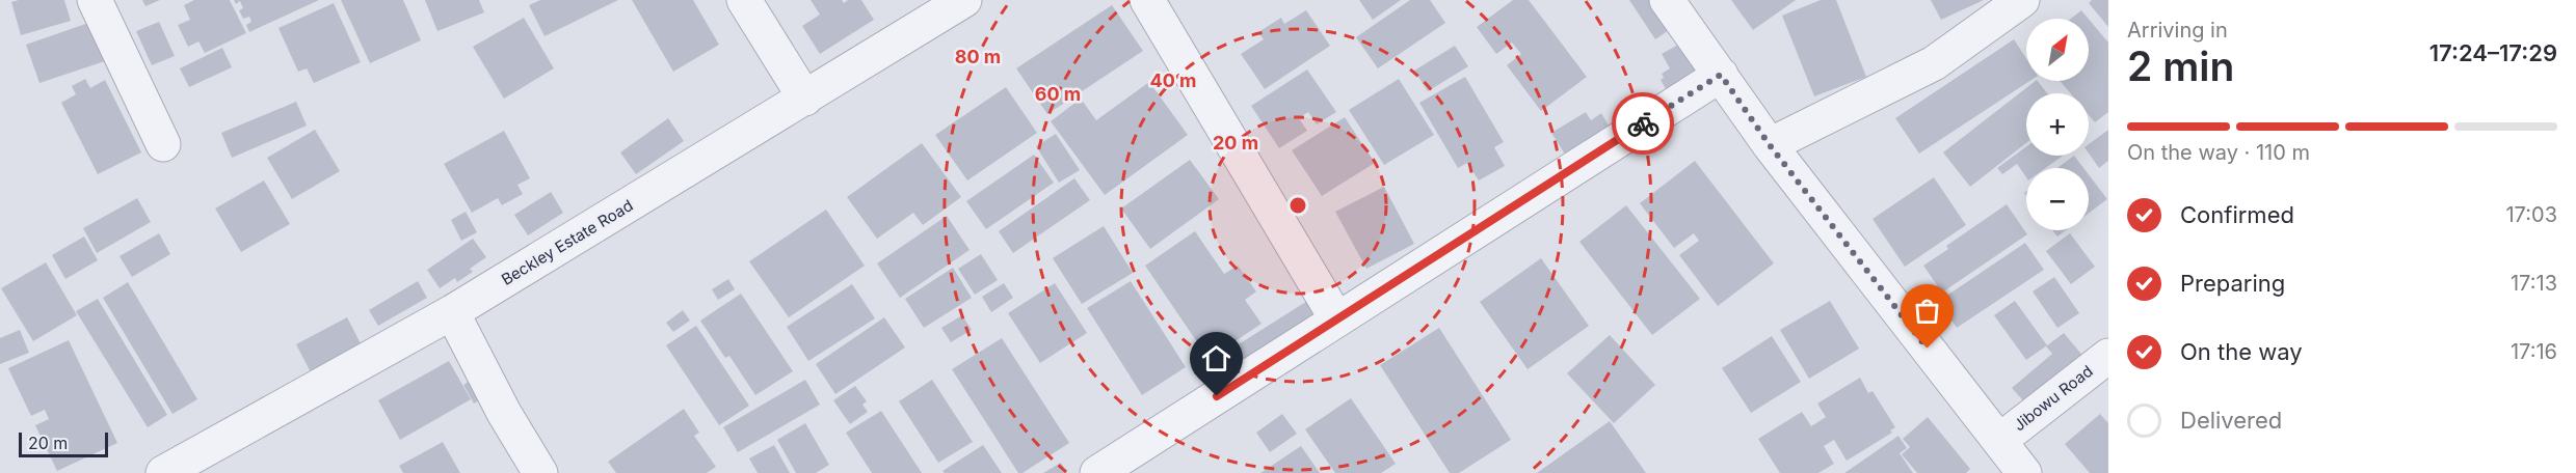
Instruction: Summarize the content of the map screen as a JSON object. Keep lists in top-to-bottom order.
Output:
{
  "streets": {
    "street": ["Beckley Estate Road", "Jibowu Road"]
  },
  "scale_bar": "20 m",
  "north": "top right",
  "page": {
    "heading": ["2 min", "Arriving in", "17:24–17:29"],
    "map_buttons": ["+", "−"],
    "bar": "On the way · 110 m",
    "list": [
      ["Confirmed", "17:03"],
      ["Preparing", "17:13"],
      ["On the way", "17:16"],
      "Delivered"
    ],
    "scale": "20 m"
  },
  "rings": [
    "80 m",
    "40 m",
    "60 m",
    "20 m"
  ]
}
